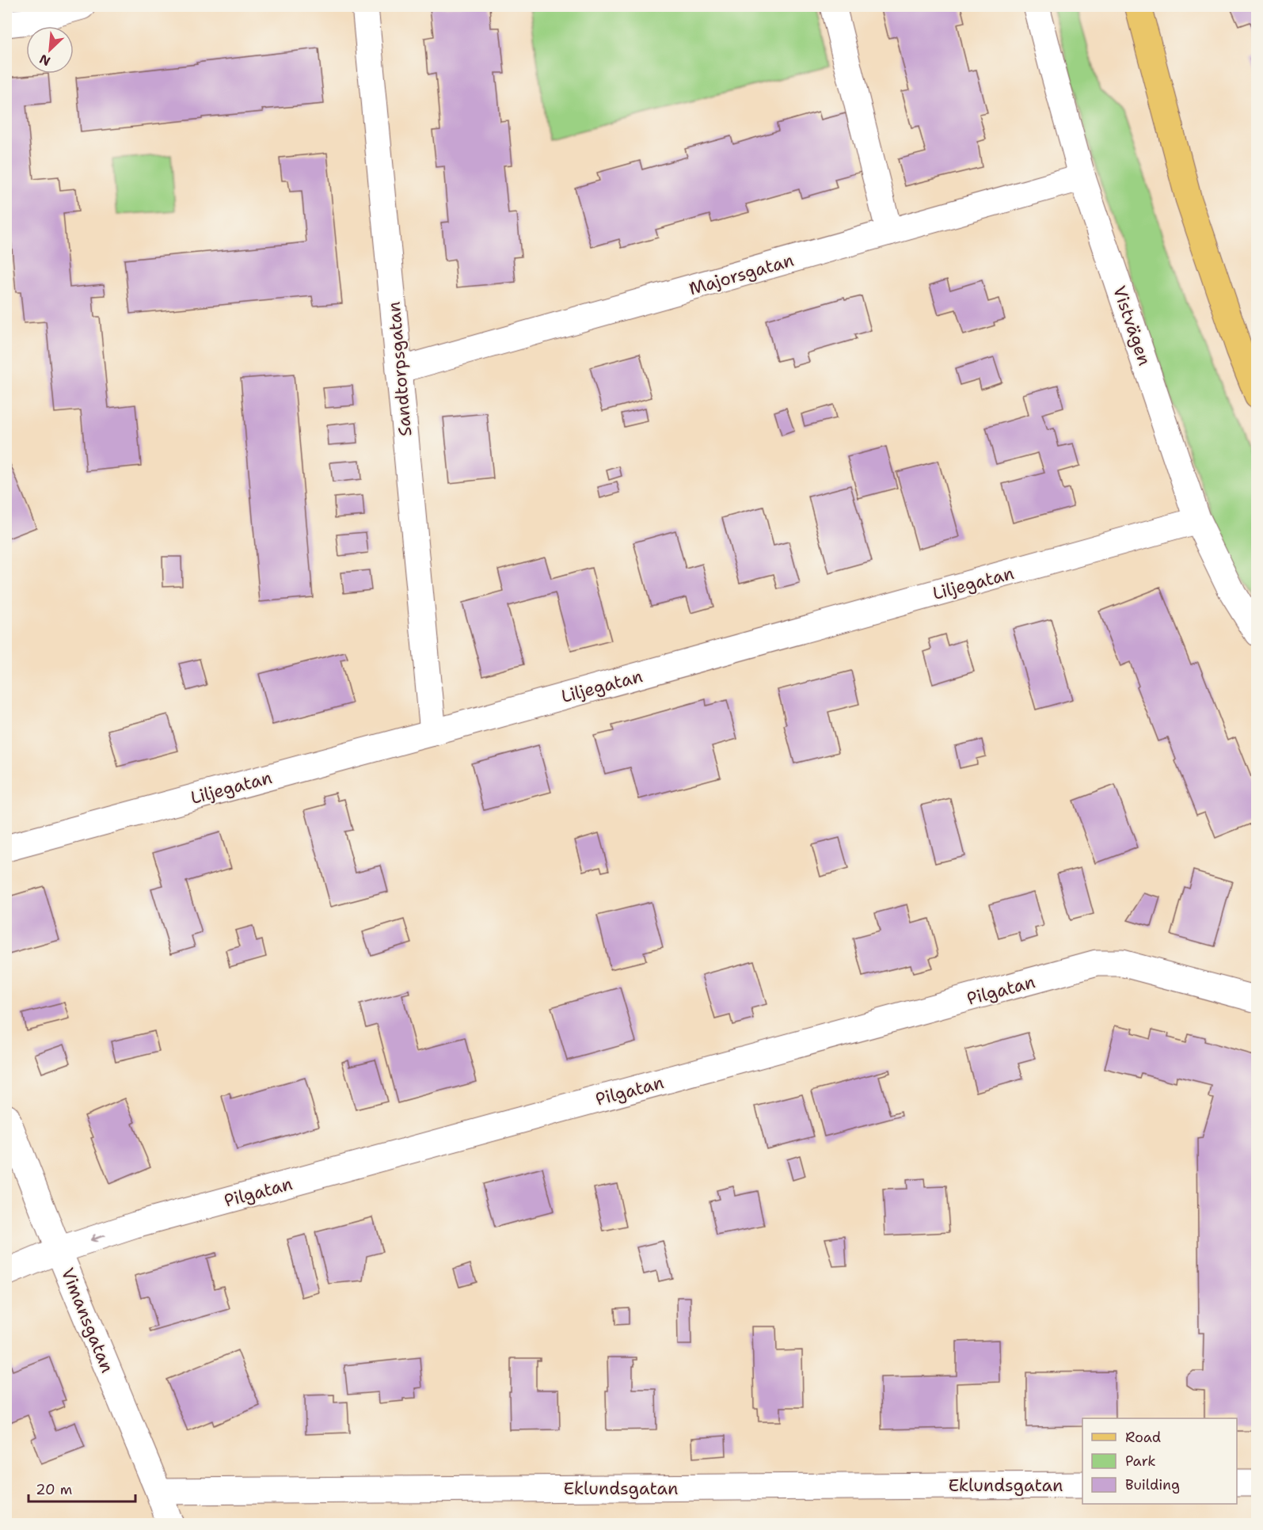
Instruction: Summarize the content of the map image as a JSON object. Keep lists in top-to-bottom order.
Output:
{
  "streets": {
    "street": [
      "Majorsgatan",
      "Vistvägen",
      "Sandtorpsgatan",
      "Liljegatan",
      "Pilgatan",
      "Vimansgatan",
      "Eklundsgatan"
    ]
  },
  "crossings": [
    ["Majorsgatan", "Vistvägen"],
    ["Majorsgatan", "Sandtorpsgatan"],
    ["Vistvägen", "Liljegatan"],
    ["Sandtorpsgatan", "Liljegatan"],
    ["Pilgatan", "Vimansgatan"],
    ["Vimansgatan", "Eklundsgatan"]
  ],
  "one_way": ["Pilgatan"],
  "legend": ["Road", "Park", "Building"],
  "scale_bar": "20 m",
  "north": "bottom left"
}
